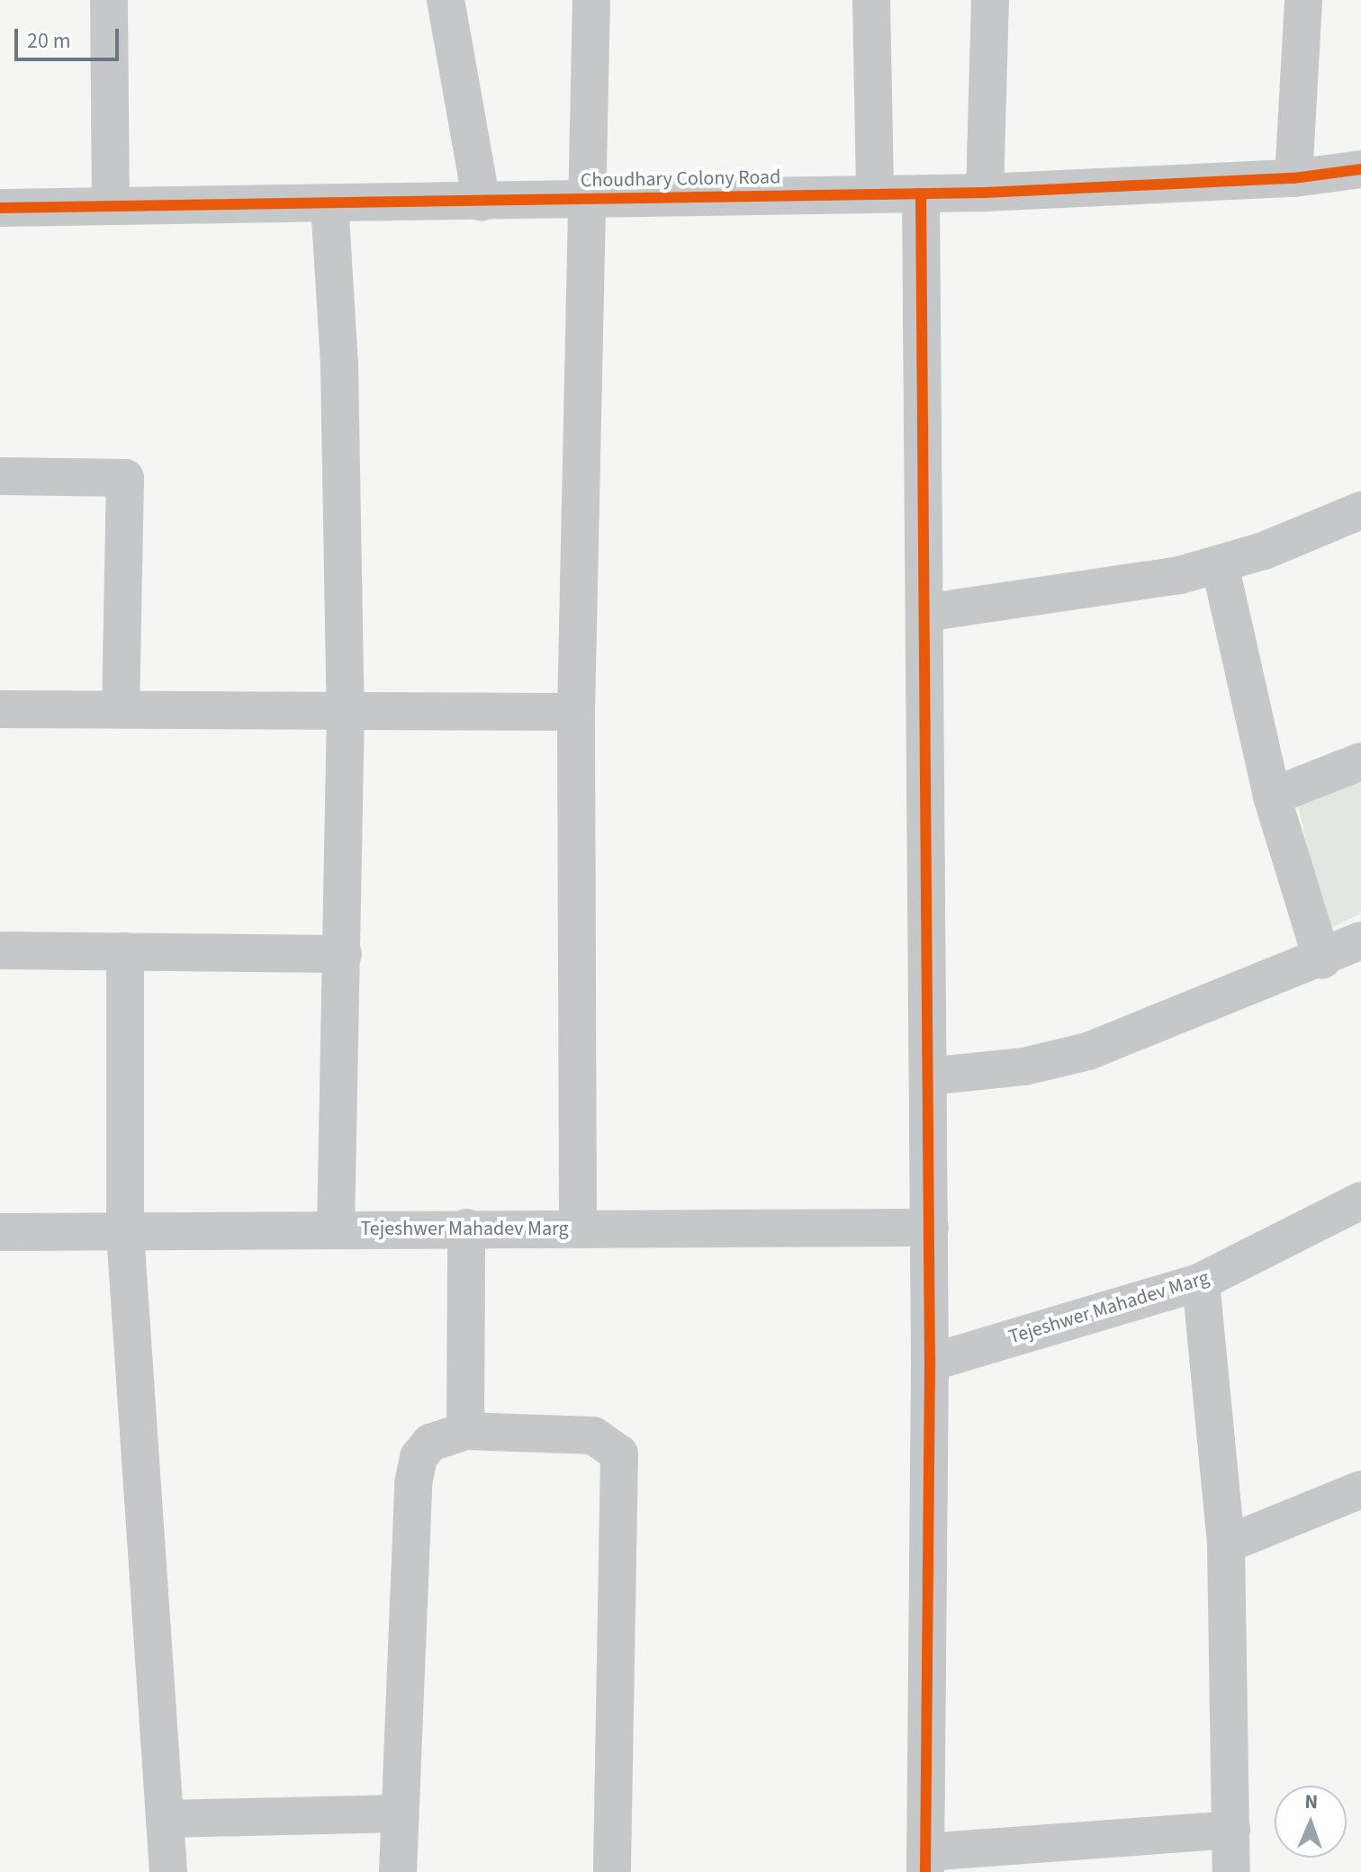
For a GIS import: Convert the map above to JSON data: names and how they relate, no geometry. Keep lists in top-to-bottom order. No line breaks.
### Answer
{"streets":{"street":["Choudhary Colony Road","Tejeshwer Mahadev Marg"]},"scale_bar":"20 m","north":"top"}
